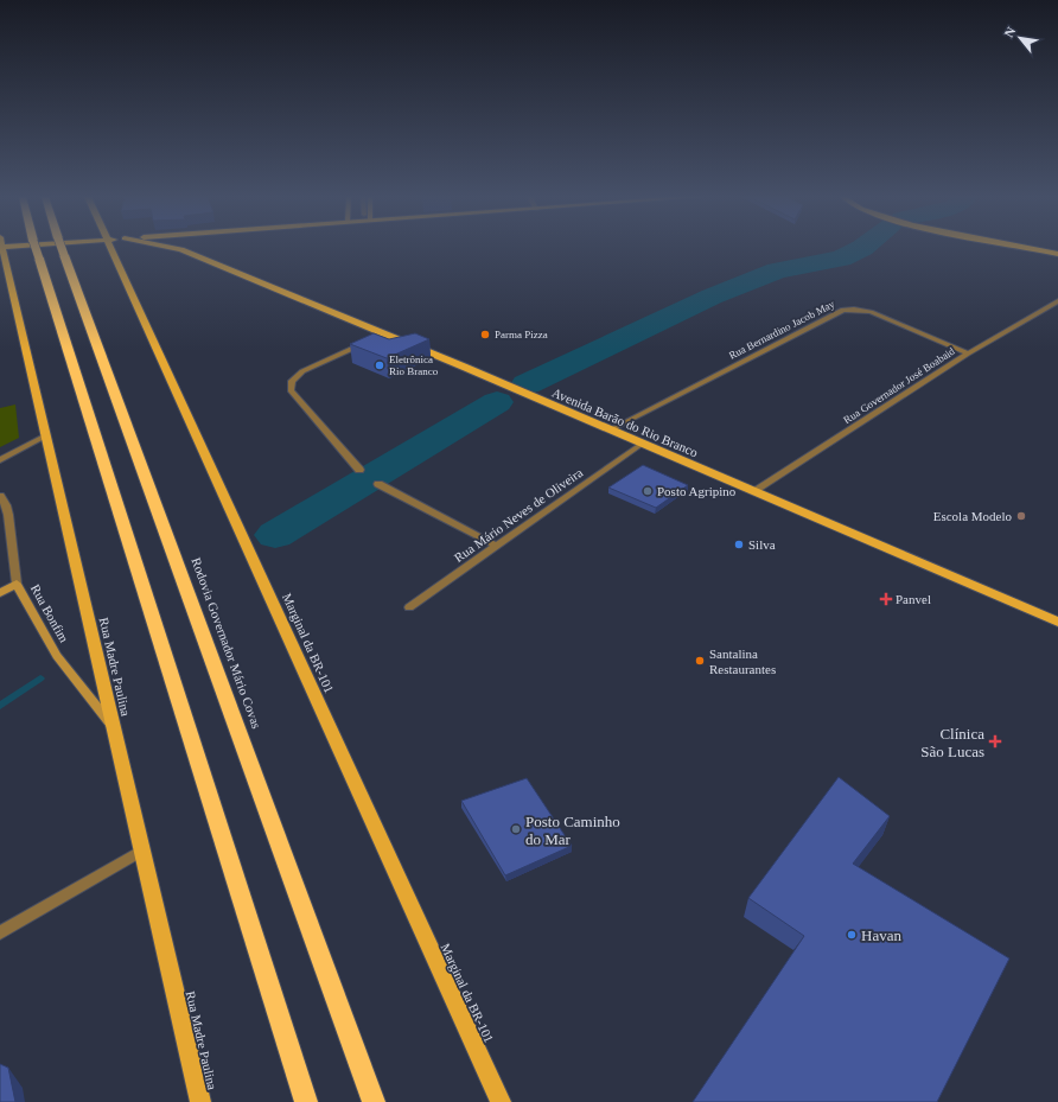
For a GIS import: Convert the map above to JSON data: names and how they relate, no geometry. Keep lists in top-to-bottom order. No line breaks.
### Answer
{"streets":{"highway":["Rodovia Governador Mário Covas"],"main road":["Avenida Barão do Rio Branco","Rua Bonfim","Marginal da BR-101","Rua Madre Paulina"],"street":["Rua Bernardino Jacob May","Rua Governador José Boabaid","Rua Mário Neves de Oliveira"]},"crossings":[["Rua Bernardino Jacob May","Rua Governador José Boabaid"],["Rua Bernardino Jacob May","Avenida Barão do Rio Branco"],["Rua Governador José Boabaid","Avenida Barão do Rio Branco"],["Avenida Barão do Rio Branco","Rua Mário Neves de Oliveira"],["Rua Bonfim","Rua Madre Paulina"]],"places":{"other":["Parma Pizza","Eletrônica Rio Branco","Posto Agripino","Escola Modelo","Silva","Santalina Restaurantes","Posto Caminho do Mar","Havan"],"health":["Panvel","Clínica São Lucas"]},"north":"top left"}
